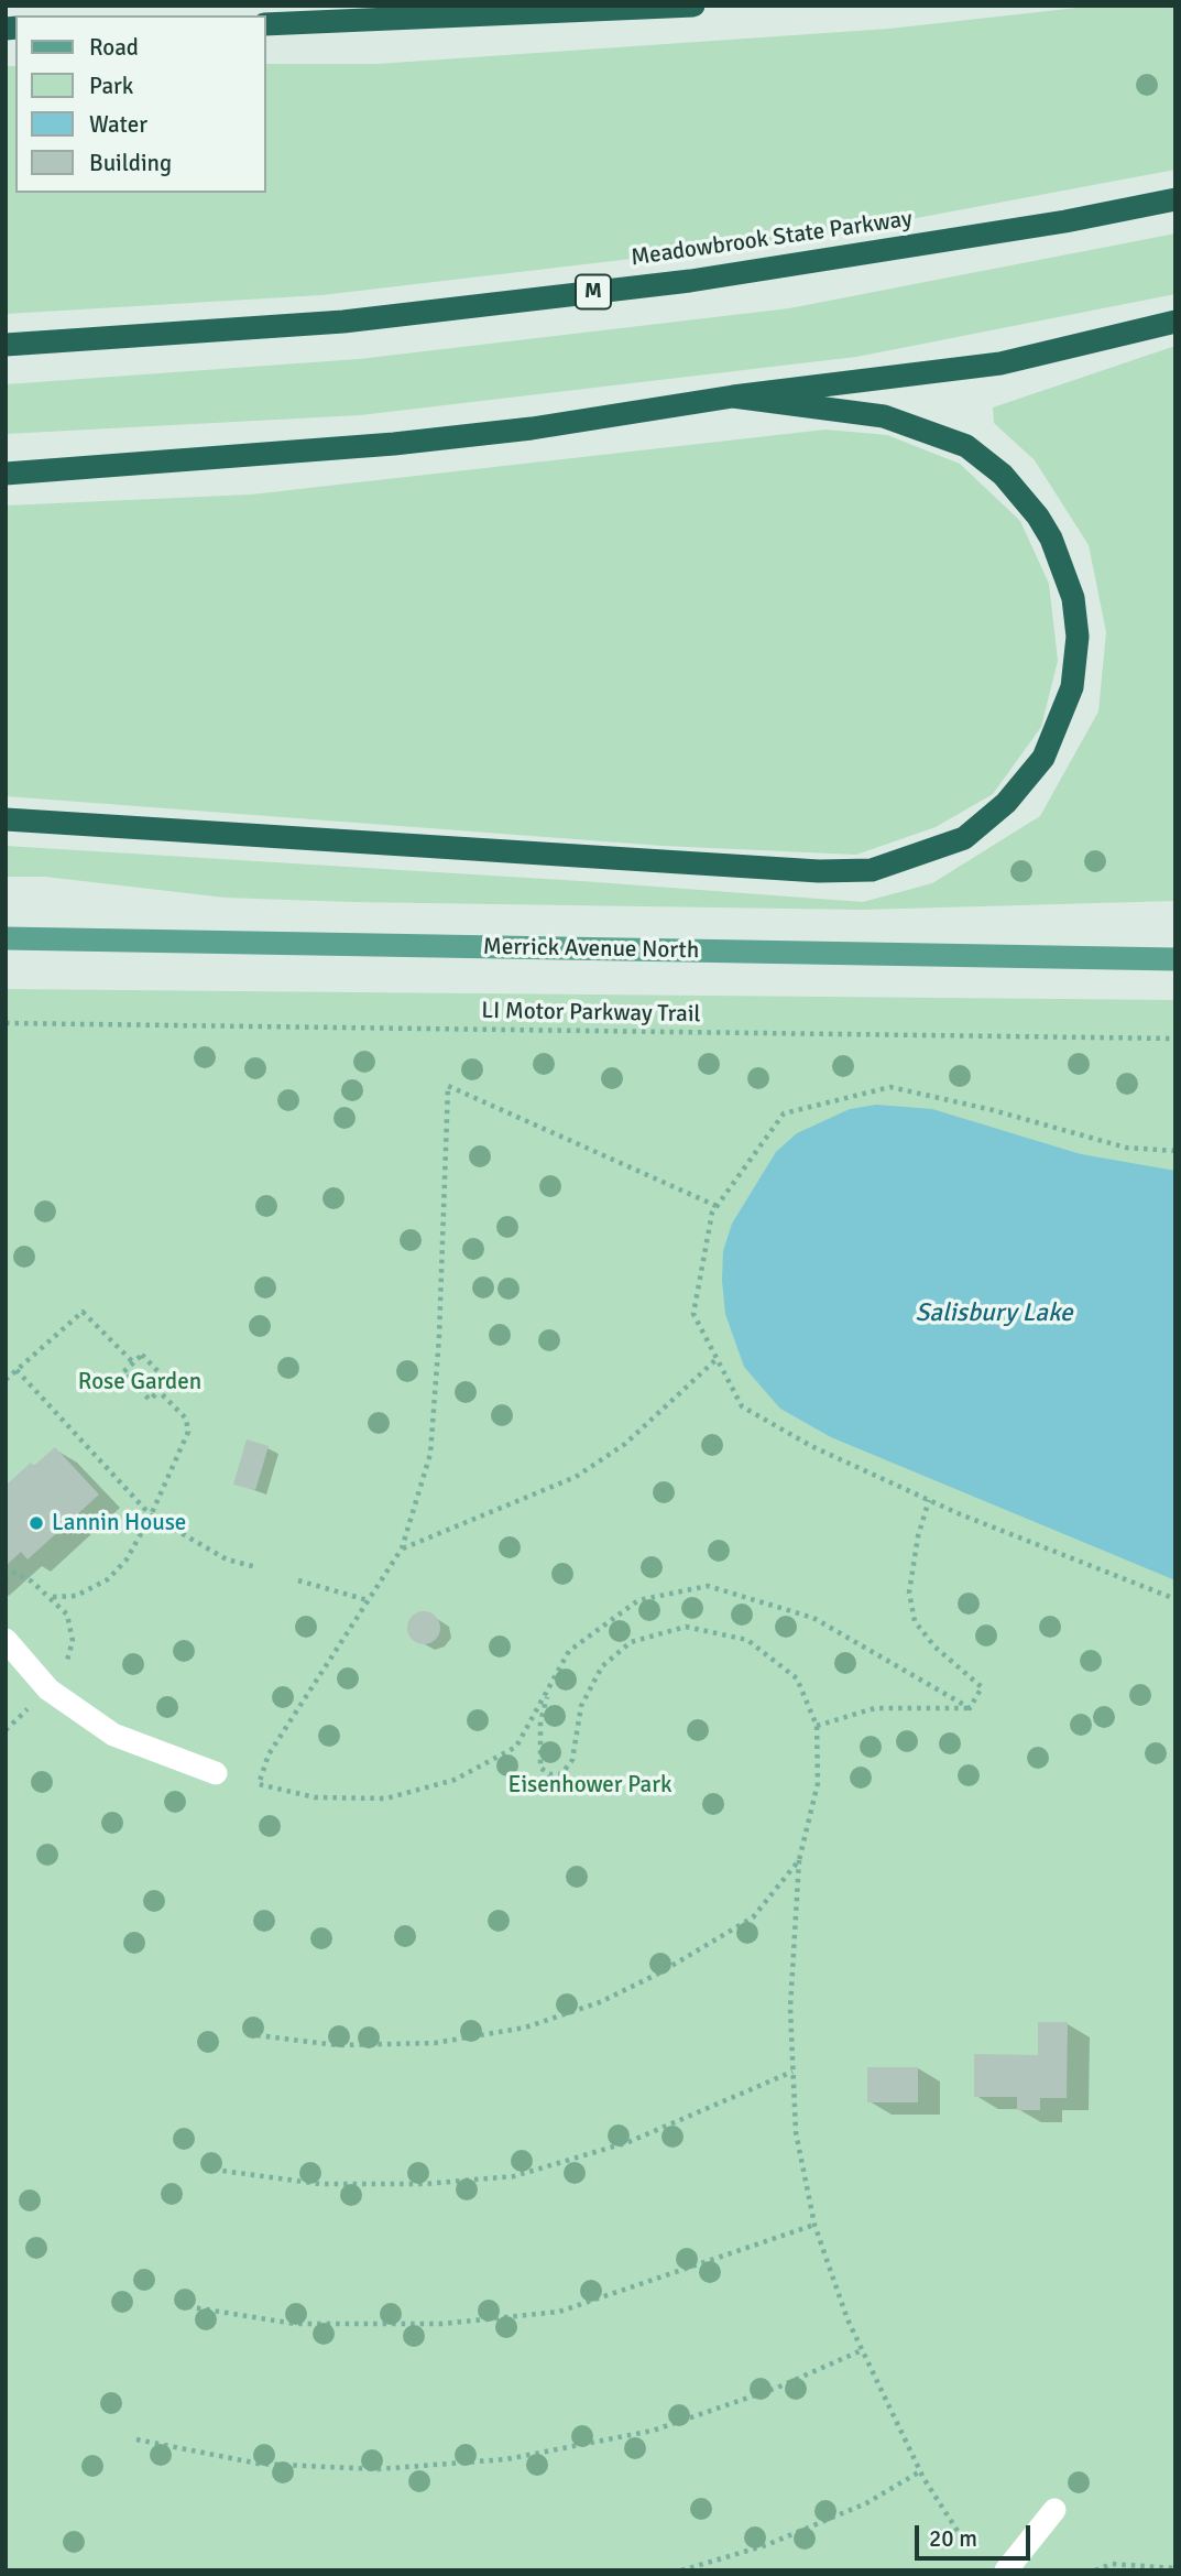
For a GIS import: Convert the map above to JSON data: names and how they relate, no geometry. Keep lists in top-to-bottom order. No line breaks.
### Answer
{"streets":{"highway":["Meadowbrook State Parkway","M"],"main road":["Merrick Avenue North"],"path":["LI Motor Parkway Trail"]},"water":["Salisbury Lake"],"parks":["Rose Garden","Eisenhower Park"],"places":["Lannin House"],"legend":["Road","Park","Water","Building"],"scale_bar":"20 m"}
